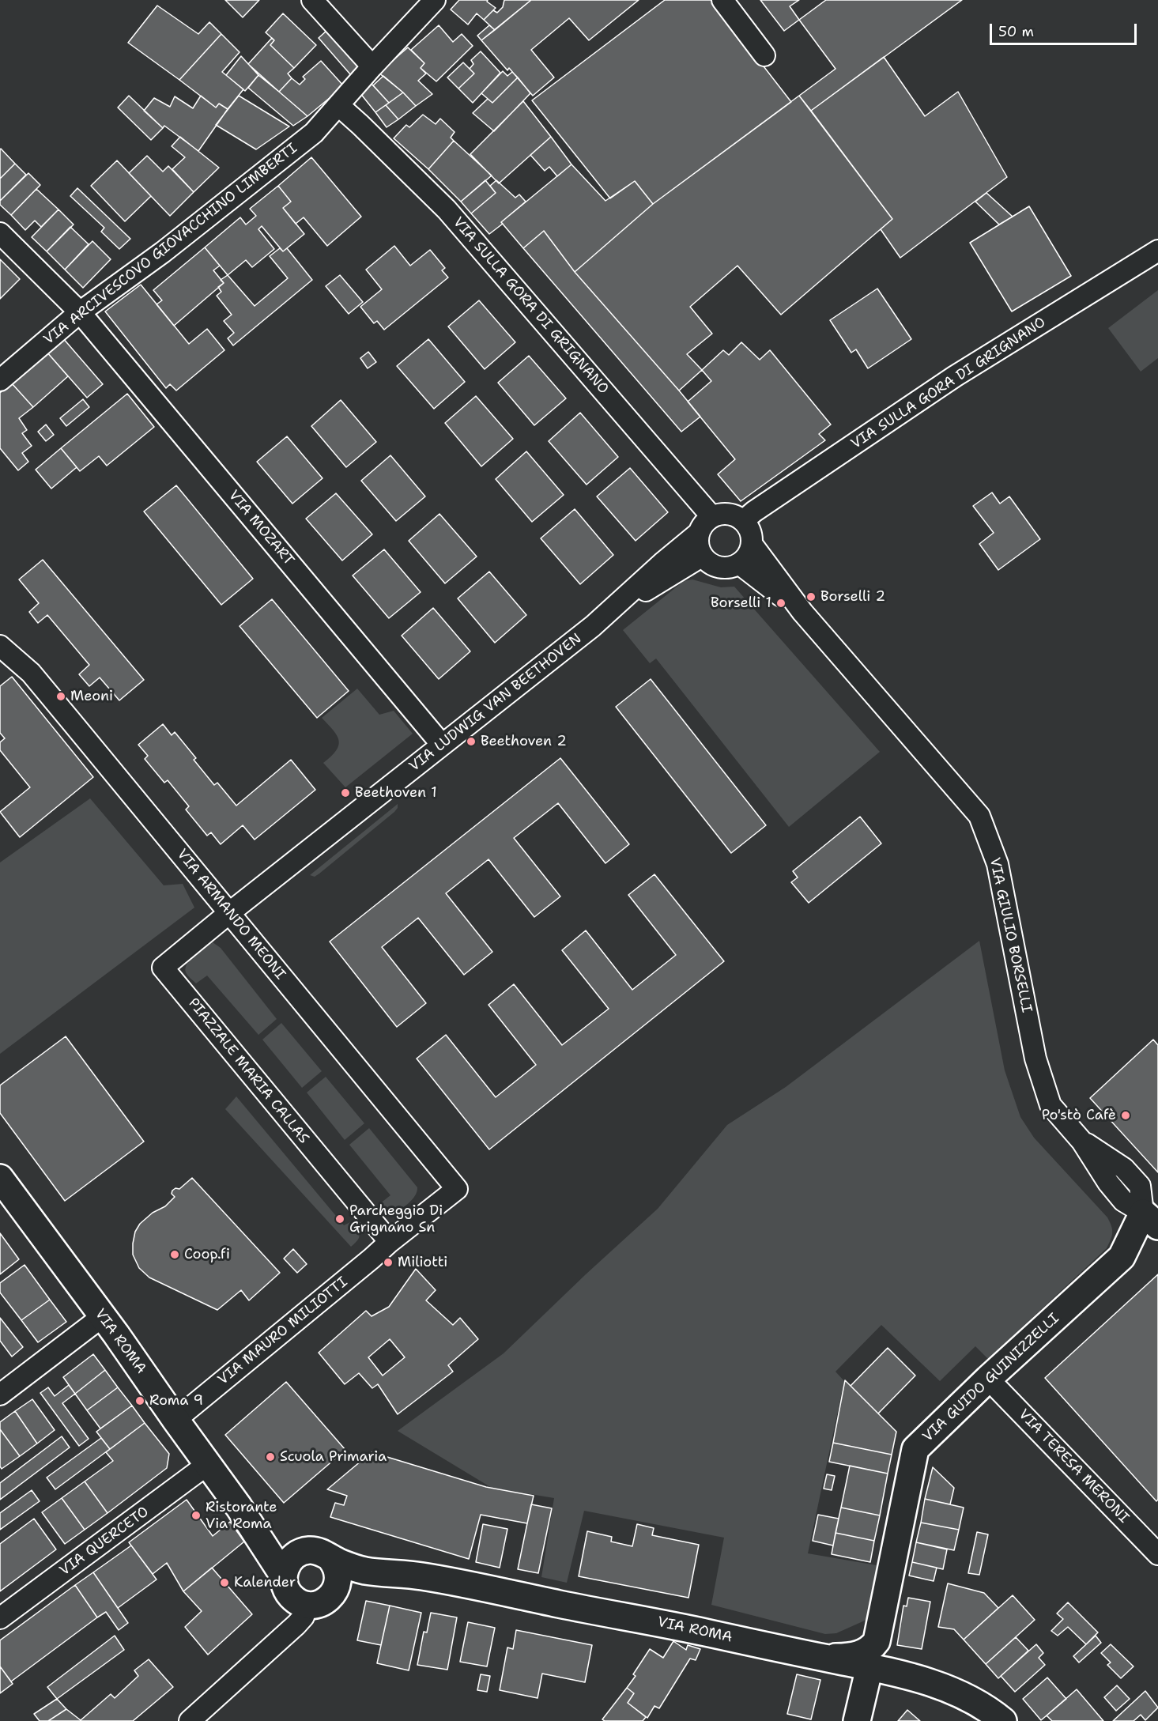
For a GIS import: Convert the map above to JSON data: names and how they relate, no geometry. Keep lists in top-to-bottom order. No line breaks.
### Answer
{"streets":{"street":["VIA ARCIVESCOVO GIOVACCHINO LIMBERTI","VIA SULLA GORA DI GRIGNANO","VIA MOZART","VIA LUDWIG VAN BEETHOVEN","VIA ARMANDO MEONI","VIA GIULIO BORSELLI","PIAZZALE MARIA CALLAS","VIA MAURO MILIOTTI","VIA ROMA","VIA GUIDO GUINIZZELLI","VIA TERESA MERONI","VIA QUERCETO"]},"crossings":[["VIA ARCIVESCOVO GIOVACCHINO LIMBERTI","VIA SULLA GORA DI GRIGNANO"],["VIA ARCIVESCOVO GIOVACCHINO LIMBERTI","VIA MOZART"],["VIA SULLA GORA DI GRIGNANO","VIA LUDWIG VAN BEETHOVEN"],["VIA SULLA GORA DI GRIGNANO","VIA GIULIO BORSELLI"],["VIA MOZART","VIA LUDWIG VAN BEETHOVEN"],["VIA LUDWIG VAN BEETHOVEN","VIA ARMANDO MEONI"],["VIA LUDWIG VAN BEETHOVEN","VIA GIULIO BORSELLI"],["VIA LUDWIG VAN BEETHOVEN","PIAZZALE MARIA CALLAS"],["VIA ARMANDO MEONI","PIAZZALE MARIA CALLAS"],["VIA ARMANDO MEONI","VIA MAURO MILIOTTI"],["VIA GIULIO BORSELLI","VIA GUIDO GUINIZZELLI"],["PIAZZALE MARIA CALLAS","VIA MAURO MILIOTTI"],["VIA MAURO MILIOTTI","VIA ROMA"],["VIA ROMA","VIA QUERCETO"],["VIA GUIDO GUINIZZELLI","VIA TERESA MERONI"]],"places":["Borselli 2","Borselli 1","Meoni","Beethoven 2","Beethoven 1","Po'stò Cafè","Parcheggio Di Grignano Sn","Coop.fi","Miliotti","Roma 9","Scuola Primaria","Ristorante Via Roma","Kalender"],"scale_bar":"50 m"}
